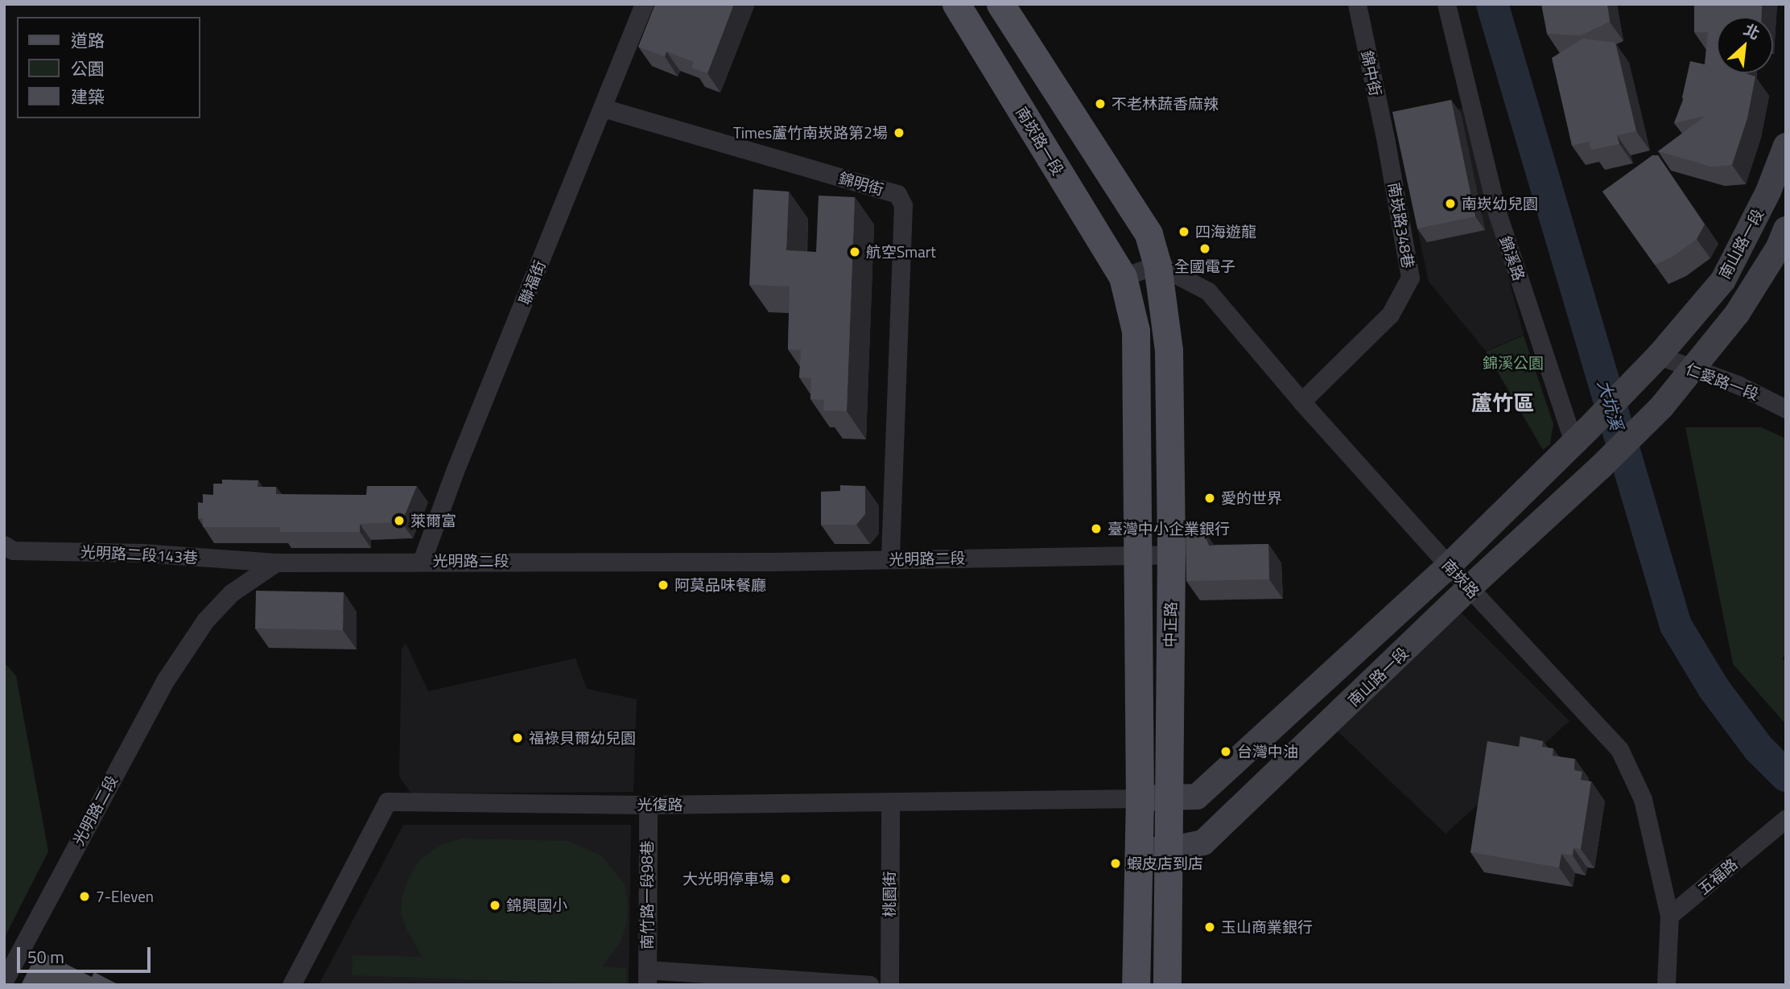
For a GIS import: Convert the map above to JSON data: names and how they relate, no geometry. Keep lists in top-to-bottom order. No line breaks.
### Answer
{"streets":{"main road":["南崁路一段","中正路"],"street":["錦中街","錦明街","南崁路348巷","南山路一段","錦溪路","聯福街","仁愛路一段","光明路二段143巷","光明路二段","南崁路","光復路","五福路","桃園街","南竹路一段98巷"]},"crossings":[["錦中街","南崁路348巷"],["南崁路一段","中正路"],["錦明街","聯福街"],["錦明街","光明路二段"],["南崁路348巷","南崁路"],["南山路一段","錦溪路"],["南山路一段","仁愛路一段"],["南山路一段","南崁路"],["南山路一段","中正路"],["聯福街","光明路二段"],["光明路二段143巷","光明路二段"],["光明路二段","中正路"],["南崁路","中正路"],["南崁路","五福路"],["中正路","光復路"],["光復路","桃園街"],["光復路","南竹路一段98巷"]],"districts":["蘆竹區"],"water":["大坑溪"],"parks":["錦溪公園"],"places":["不老林蔬香麻辣","Times蘆竹南崁路第2場","南崁幼兒園","四海遊龍","全國電子","航空Smart","愛的世界","萊爾富","臺灣中小企業銀行","阿莫品味餐廳","福祿貝爾幼兒園","台灣中油","蝦皮店到店","大光明停車場","7-Eleven","錦興國小","玉山商業銀行"],"legend":["道路","公園","建築"],"scale_bar":"50 m","north":"top right"}
